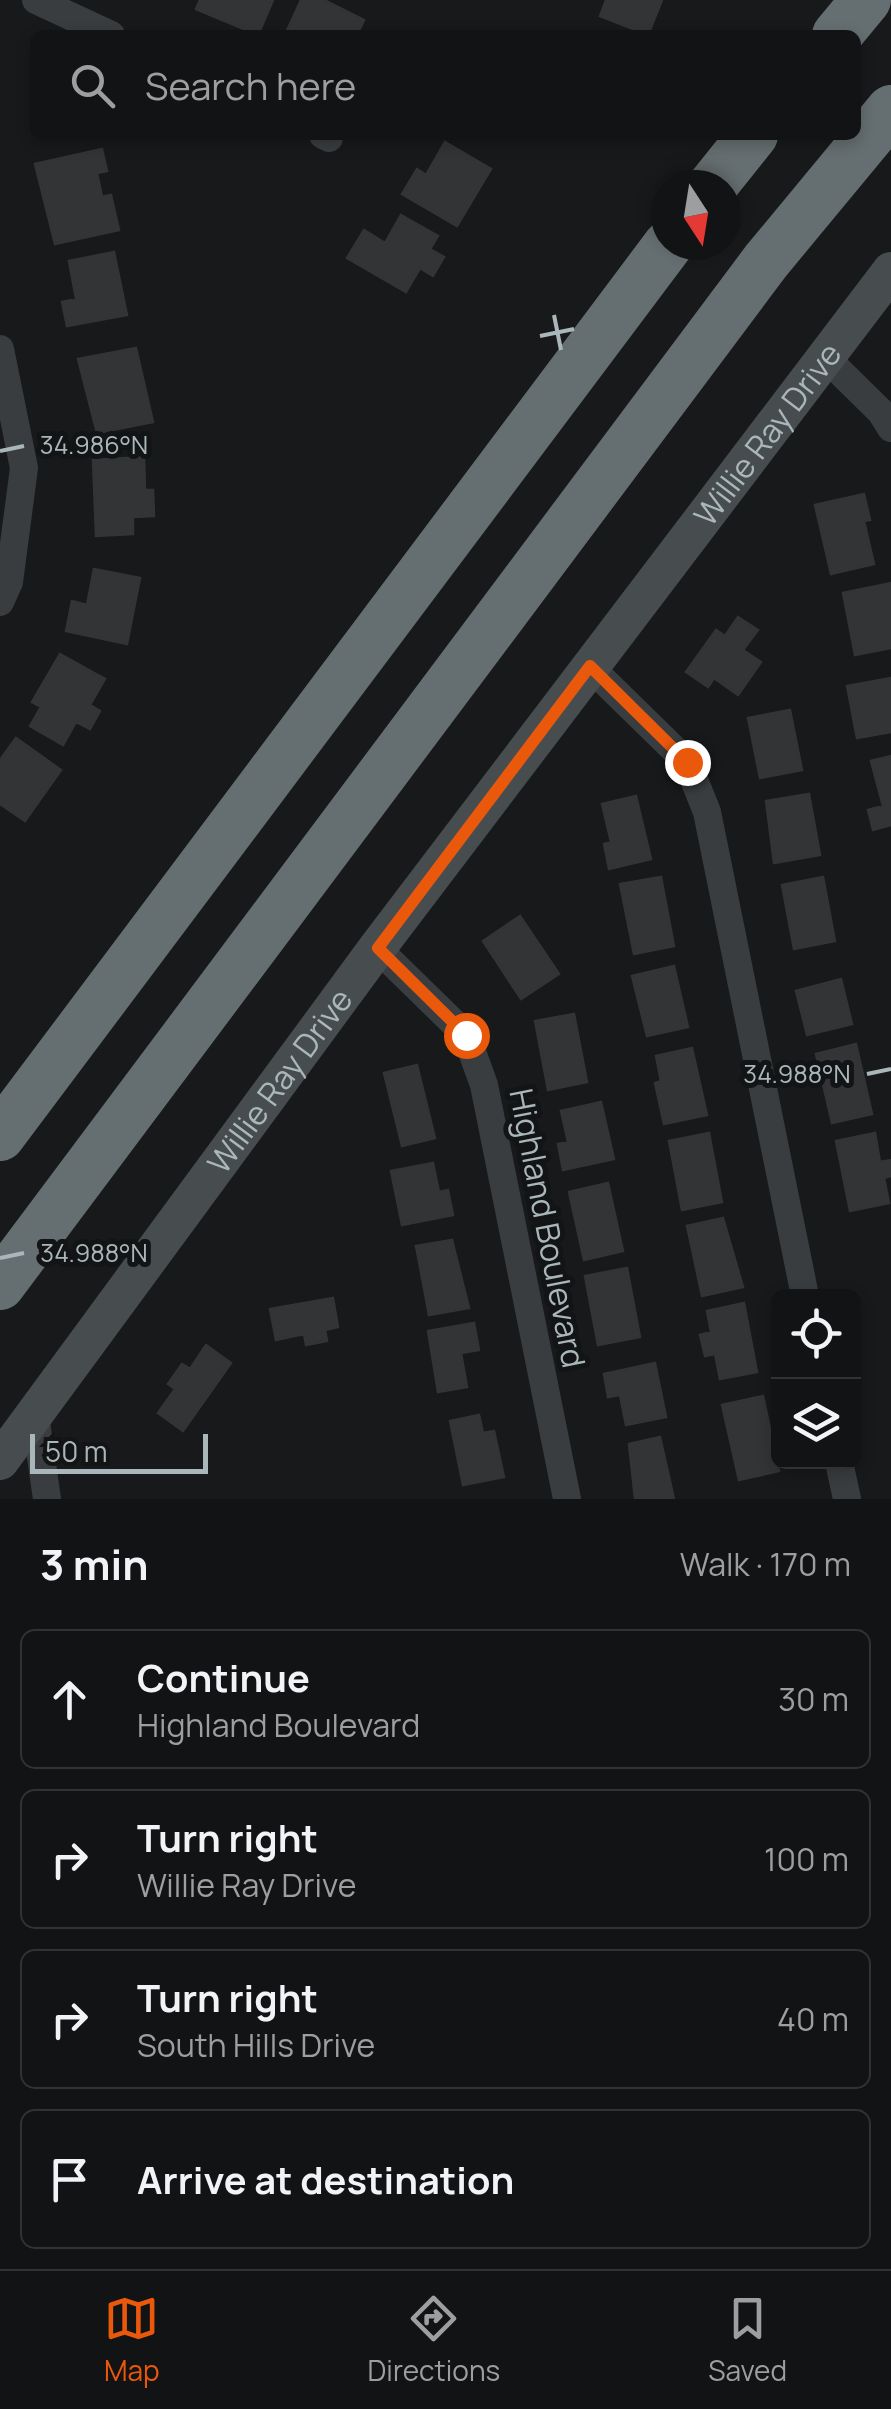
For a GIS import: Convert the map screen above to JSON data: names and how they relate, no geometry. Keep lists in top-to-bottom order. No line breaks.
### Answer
{"streets":{"street":["Willie Ray Drive","Highland Boulevard"]},"crossings":[["Willie Ray Drive","Highland Boulevard"]],"scale_bar":"50 m","north":"bottom","page":{"search":"Search here","scale":"50 m","heading":["3 min","Walk · 170 m"],"list":[["Continue","Highland Boulevard","30 m"],["Turn right","Willie Ray Drive","100 m"],["Turn right","South Hills Drive","40 m"],"Arrive at destination"],"nav":["Map","Directions","Saved"]},"coordinates":["34.986°N","34.988°N"]}
